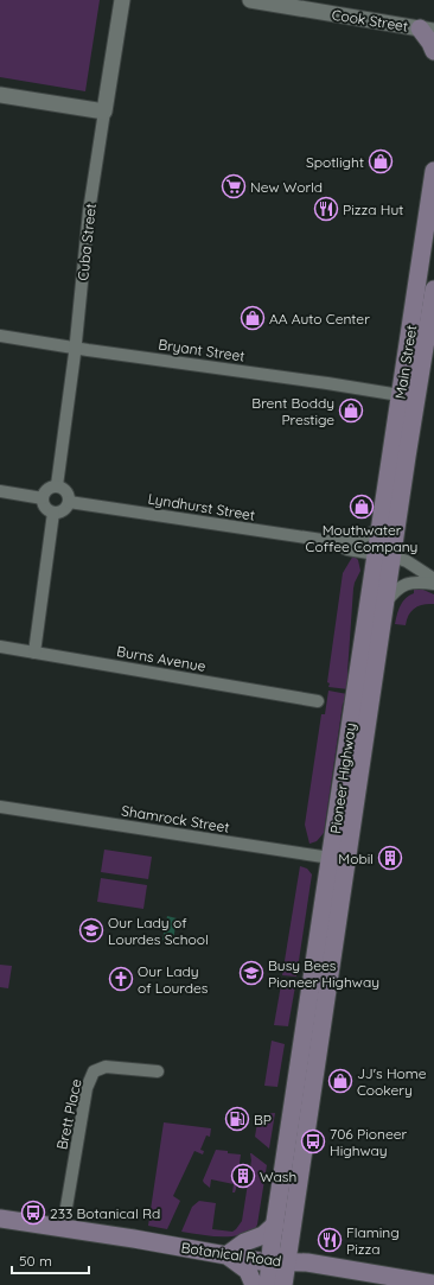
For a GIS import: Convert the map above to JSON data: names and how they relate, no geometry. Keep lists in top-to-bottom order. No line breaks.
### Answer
{"streets":{"main road":["Main Street","Pioneer Highway","Botanical Road"],"street":["Cook Street","Cuba Street","Bryant Street","Lyndhurst Street","Burns Avenue","Shamrock Street","Brett Place"]},"crossings":[["Cuba Street","Bryant Street"],["Cuba Street","Lyndhurst Street"],["Bryant Street","Main Street"],["Main Street","Lyndhurst Street"],["Main Street","Pioneer Highway"],["Lyndhurst Street","Pioneer Highway"],["Pioneer Highway","Shamrock Street"],["Pioneer Highway","Botanical Road"],["Brett Place","Botanical Road"]],"places":{"shop":["Spotlight","AA Auto Center","Brent Boddy Prestige","Mouthwater Coffee Company","JJ's Home Cookery"],"supermarket":["New World"],"restaurant":["Pizza Hut","Flaming Pizza"],"building":["Mobil","Wash"],"school or university":["Our Lady of Lourdes School","Busy Bees Pioneer Highway"],"church":["Our Lady of Lourdes"],"fuel station":["BP"],"bus stop":["706 Pioneer Highway","233 Botanical Rd"]},"scale_bar":"50 m"}
